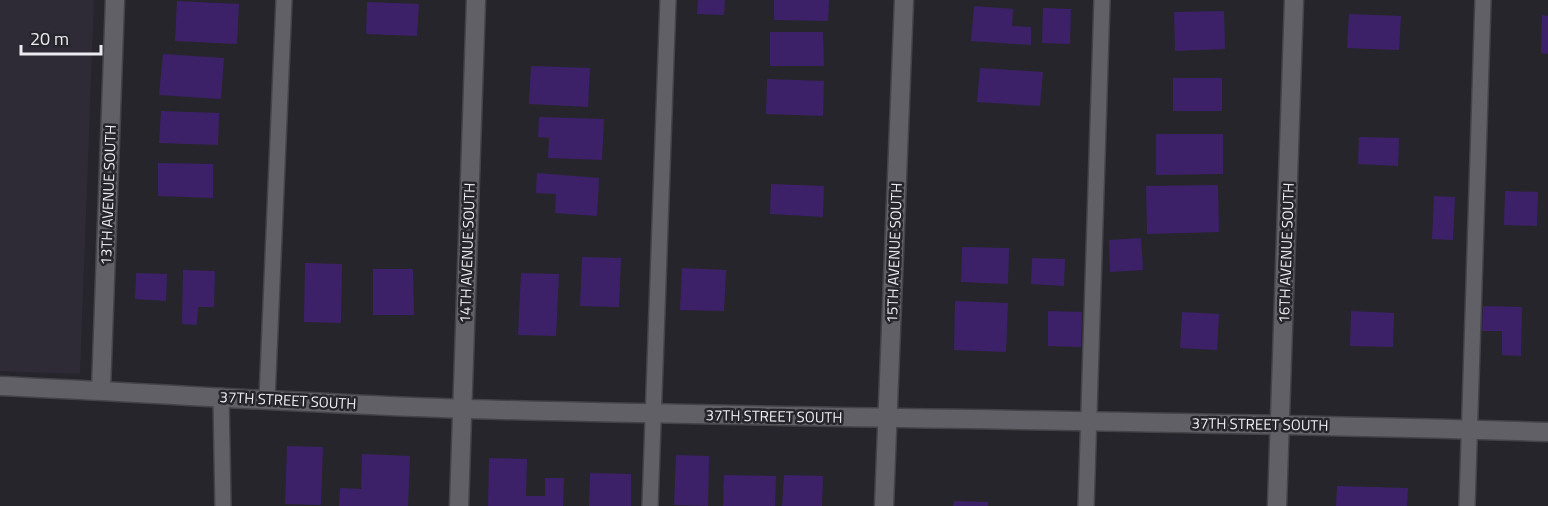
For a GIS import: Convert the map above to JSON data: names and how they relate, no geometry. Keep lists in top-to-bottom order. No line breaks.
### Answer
{"streets":{"street":["13TH AVENUE SOUTH","14TH AVENUE SOUTH","15TH AVENUE SOUTH","16TH AVENUE SOUTH","37TH STREET SOUTH"]},"crossings":[["13TH AVENUE SOUTH","37TH STREET SOUTH"],["14TH AVENUE SOUTH","37TH STREET SOUTH"],["15TH AVENUE SOUTH","37TH STREET SOUTH"],["16TH AVENUE SOUTH","37TH STREET SOUTH"]],"scale_bar":"20 m"}
